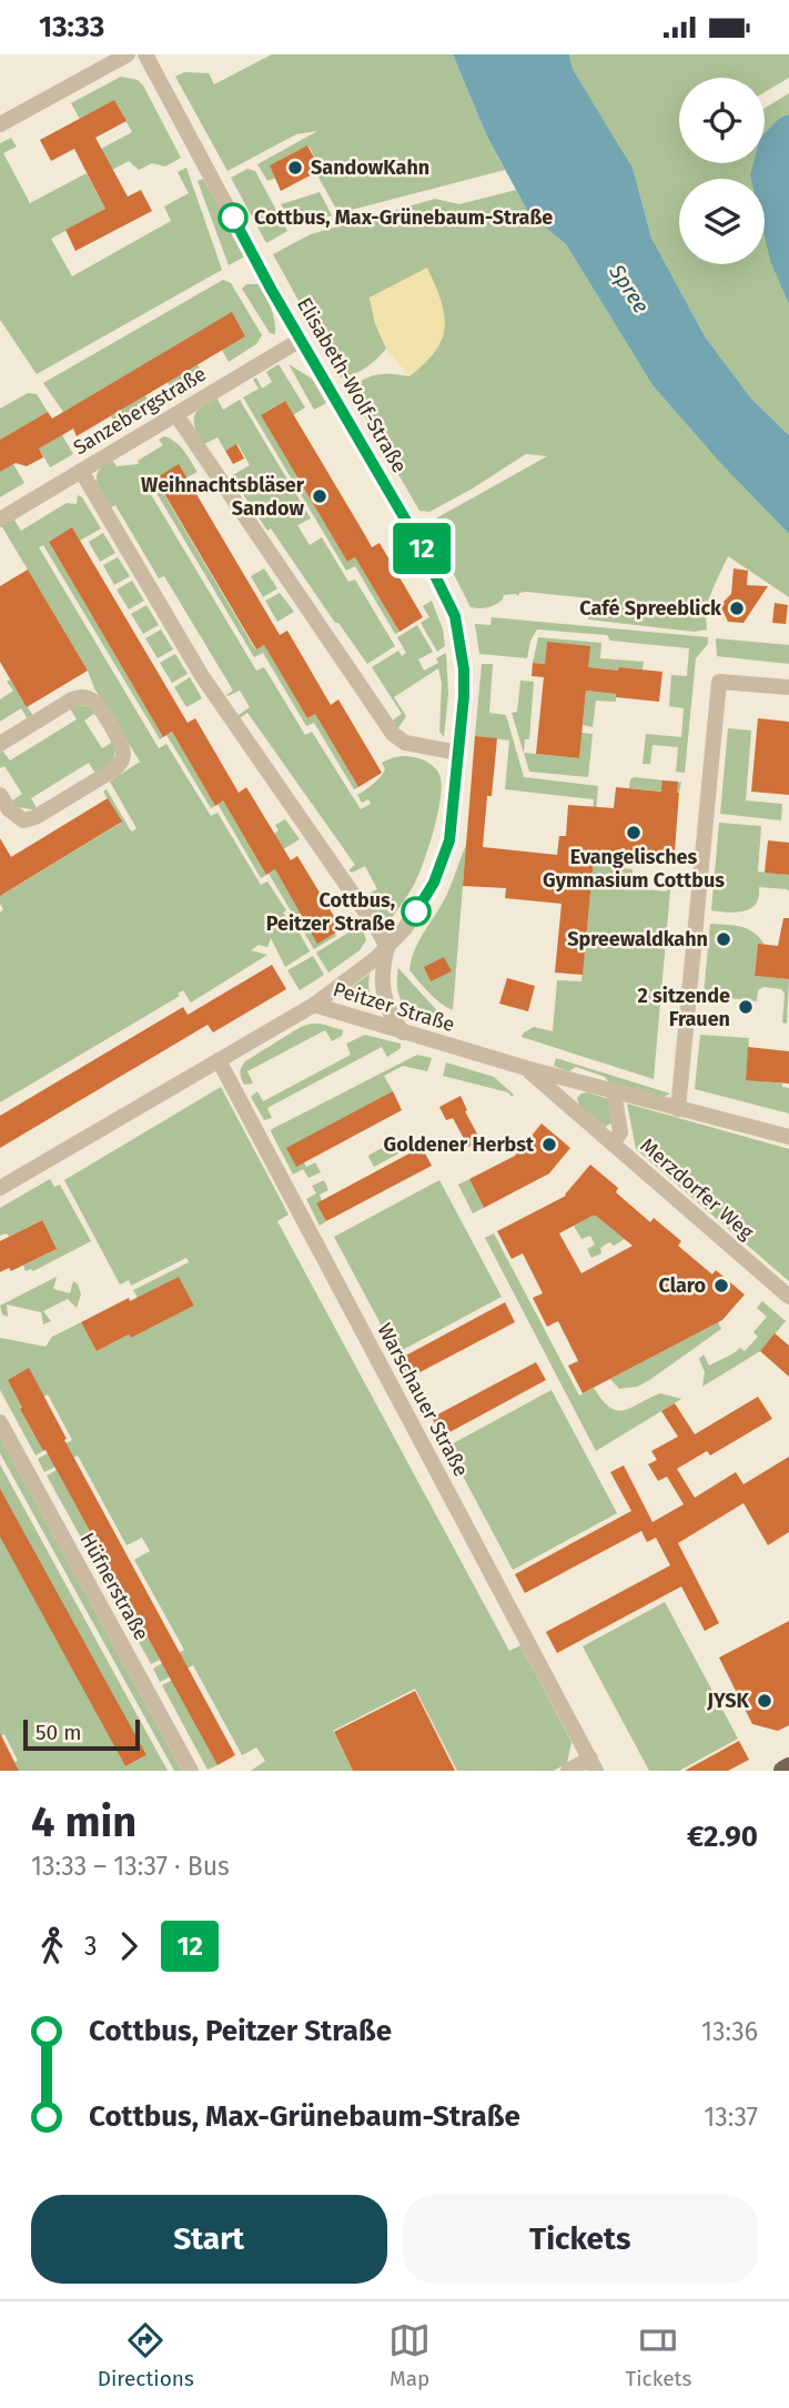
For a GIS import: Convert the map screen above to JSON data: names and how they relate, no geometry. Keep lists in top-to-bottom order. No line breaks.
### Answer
{"streets":{"street":["Elisabeth-Wolf-Straße","Sanzebergstraße","Peitzer Straße","Merzdorfer Weg","Warschauer Straße","Hüfnerstraße"]},"crossings":[["Elisabeth-Wolf-Straße","Sanzebergstraße"],["Elisabeth-Wolf-Straße","Peitzer Straße"],["Peitzer Straße","Merzdorfer Weg"],["Peitzer Straße","Warschauer Straße"]],"water":["Spree"],"places":["SandowKahn","Cottbus, Max-Grünebaum-Straße","Weihnachtsbläser Sandow","Café Spreeblick","Evangelisches Gymnasium Cottbus","Cottbus, Peitzer Straße","Spreewaldkahn","2 sitzende Frauen","Goldener Herbst","Claro","JYSK"],"lines":["bus line 12"],"scale_bar":"50 m","page":{"status":"13:33","on_map":"12","scale":"50 m","heading":["4 min","13:33 – 13:37 · Bus","€2.90"],"legs":["3","12"],"list":[{"name":"Cottbus, Peitzer Straße","value":"13:36"},{"name":"Cottbus, Max-Grünebaum-Straße","value":"13:37"}],"buttons":["Start","Tickets"],"tabs":["Directions","Map","Tickets"]}}
